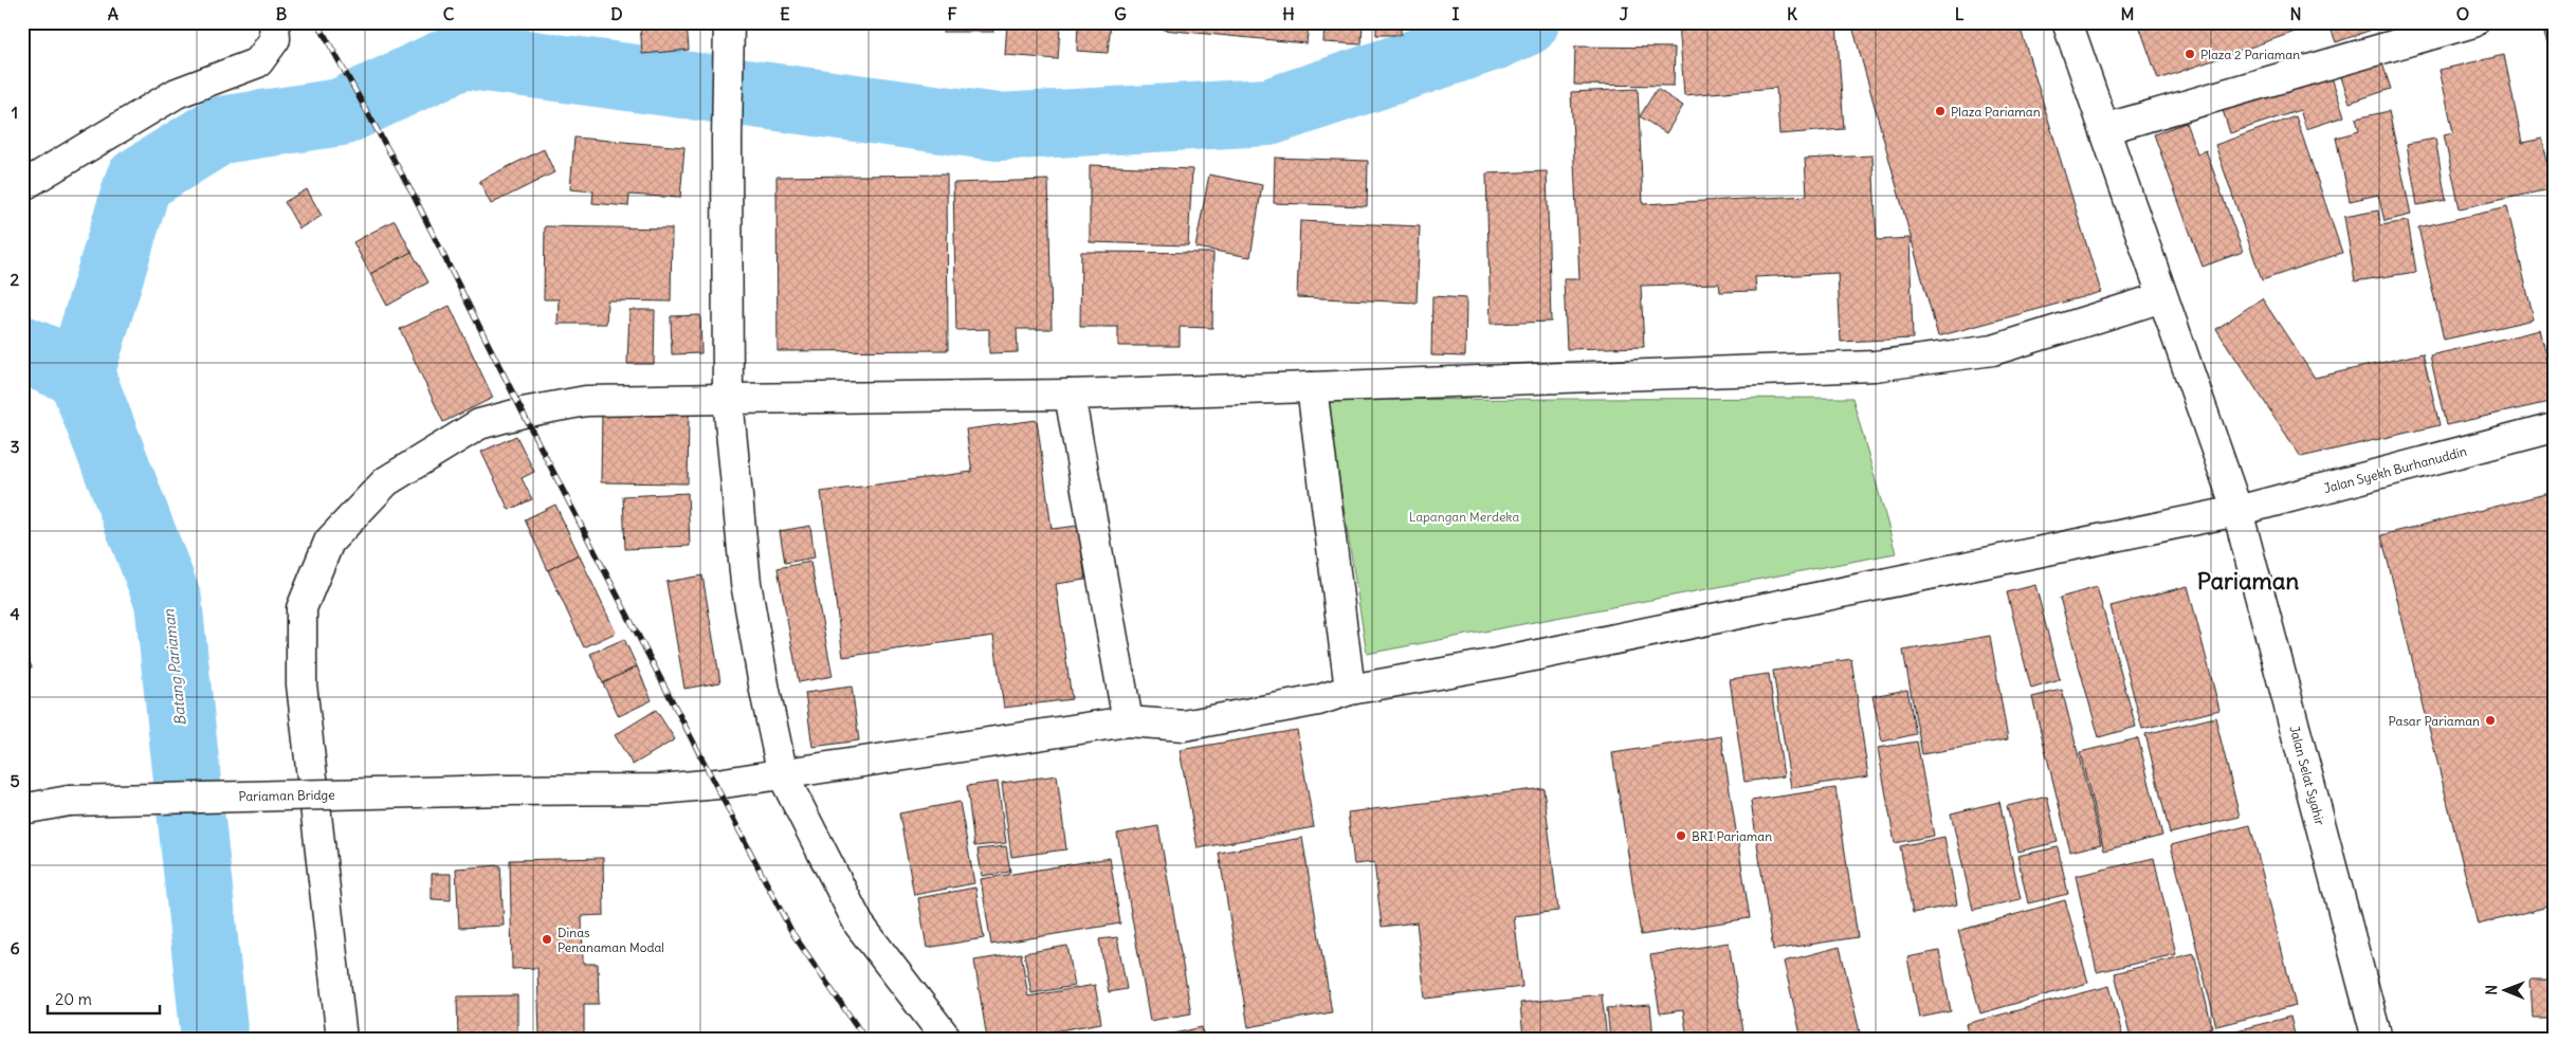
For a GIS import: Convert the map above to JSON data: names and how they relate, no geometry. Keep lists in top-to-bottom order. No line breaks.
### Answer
{"streets":{"street":["Jalan Syekh Burhanuddin","Jalan Selat Syahir","Pariaman Bridge"]},"crossings":[["Jalan Syekh Burhanuddin","Jalan Selat Syahir"],["Jalan Syekh Burhanuddin","Pariaman Bridge"]],"districts":["Pariaman"],"water":["Batang Pariaman"],"parks":["Lapangan Merdeka"],"places":["Plaza 2 Pariaman","Plaza Pariaman","Pasar Pariaman","BRI Pariaman","Dinas Penanaman Modal"],"scale_bar":"20 m","north":"left","grid":{"columns":["A","B","C","D","E","F","G","H","I","J","K","L","M","N","O"],"rows":["1","2","3","4","5","6"]}}
